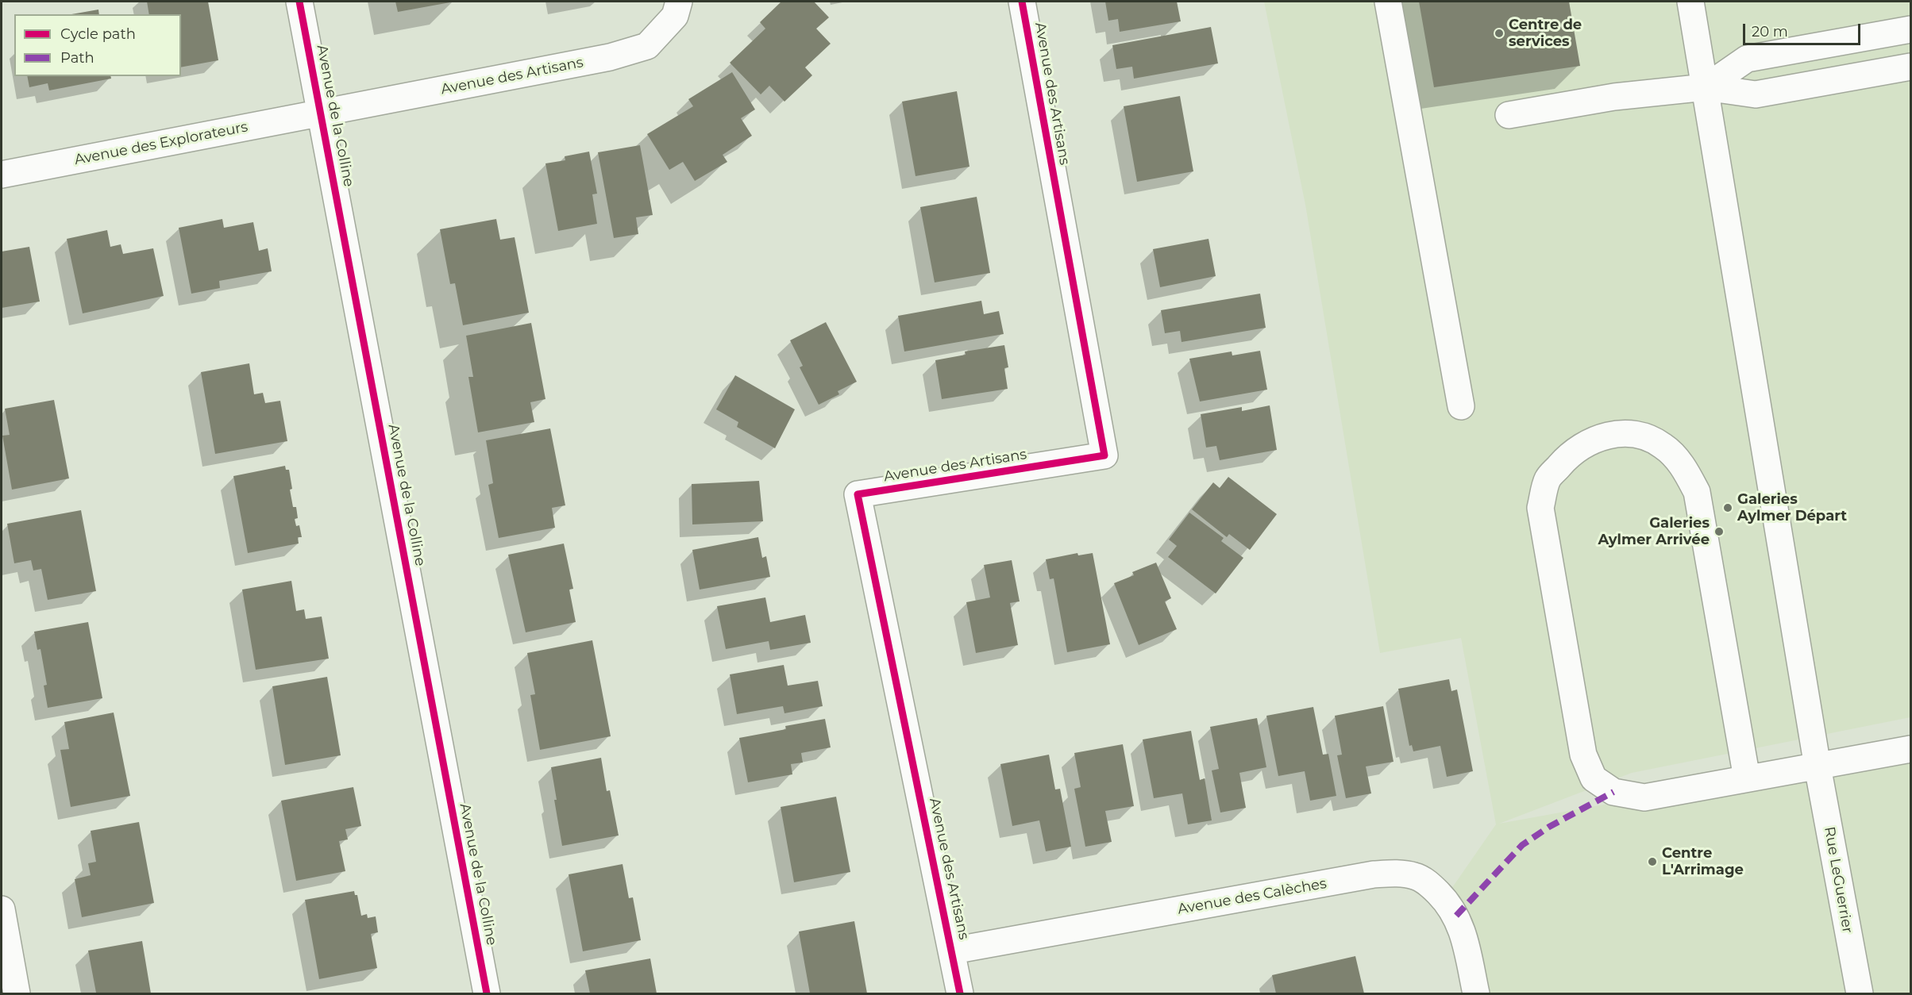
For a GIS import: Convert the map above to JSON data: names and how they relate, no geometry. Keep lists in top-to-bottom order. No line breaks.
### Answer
{"streets":{"street":["Avenue des Artisans","Avenue de la Colline","Avenue des Explorateurs","Rue LeGuerrier","Avenue des Calèches"]},"crossings":[["Avenue des Artisans","Avenue de la Colline"],["Avenue des Artisans","Avenue des Explorateurs"],["Avenue des Artisans","Avenue des Calèches"],["Avenue de la Colline","Avenue des Explorateurs"]],"places":["Centre de services","Galeries Aylmer Départ","Galeries Aylmer Arrivée","Centre L'Arrimage"],"legend":["Cycle path","Path"],"scale_bar":"20 m"}
